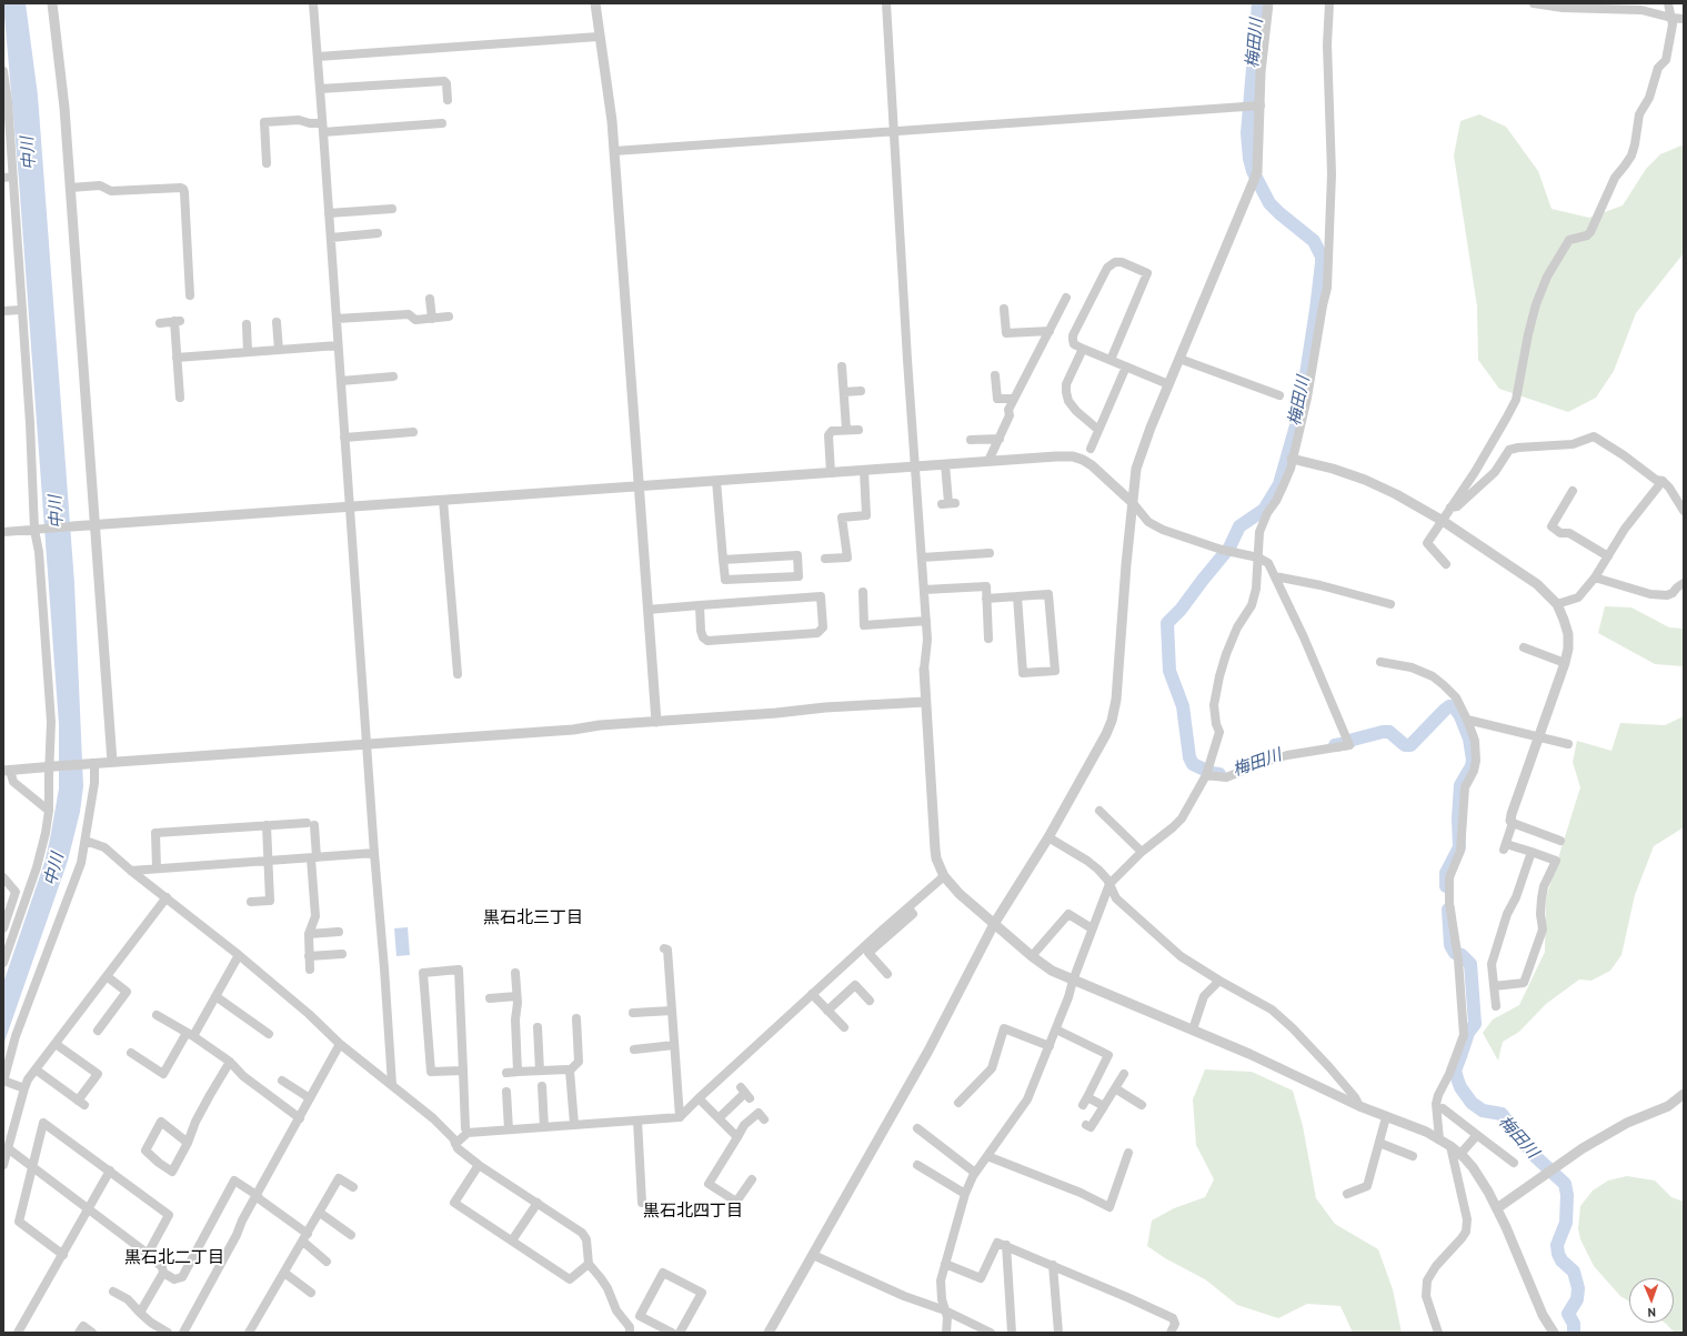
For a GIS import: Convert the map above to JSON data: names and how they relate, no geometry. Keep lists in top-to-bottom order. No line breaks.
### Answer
{"districts":["黒石北三丁目","黒石北四丁目","黒石北二丁目"],"water":["梅田川","中川"],"north":"bottom"}
